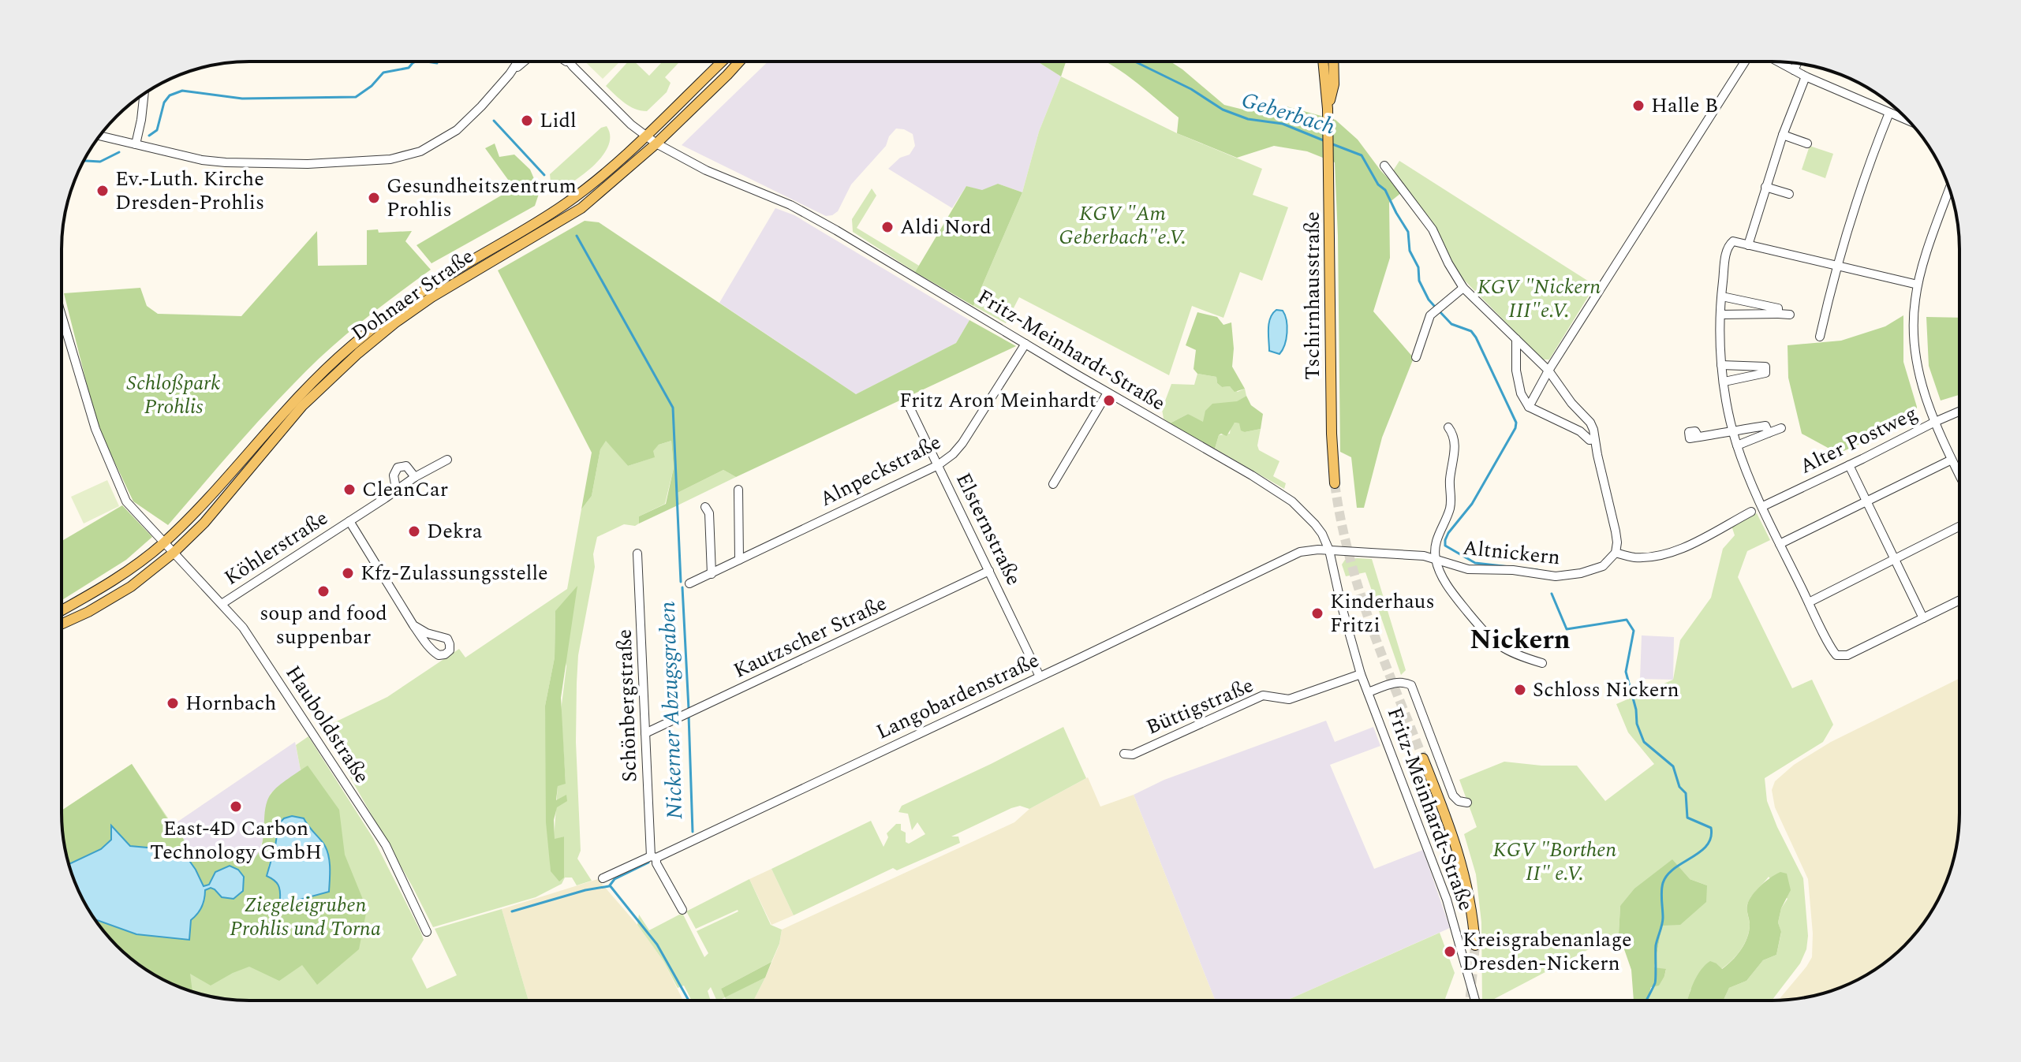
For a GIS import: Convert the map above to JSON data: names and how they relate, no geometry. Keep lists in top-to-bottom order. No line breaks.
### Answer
{"streets":{"main road":["Dohnaer Straße","Tschirnhausstraße"],"street":["Fritz-Meinhardt-Straße","Alter Postweg","Alnpeckstraße","Elsternstraße","Köhlerstraße","Altnickern","Kautzscher Straße","Langobardenstraße","Schönbergstraße","Büttigstraße","Hauboldstraße"]},"crossings":[["Dohnaer Straße","Fritz-Meinhardt-Straße"],["Dohnaer Straße","Hauboldstraße"],["Fritz-Meinhardt-Straße","Alnpeckstraße"],["Fritz-Meinhardt-Straße","Altnickern"],["Fritz-Meinhardt-Straße","Langobardenstraße"],["Fritz-Meinhardt-Straße","Büttigstraße"],["Alnpeckstraße","Elsternstraße"],["Elsternstraße","Kautzscher Straße"],["Elsternstraße","Langobardenstraße"],["Köhlerstraße","Hauboldstraße"],["Altnickern","Langobardenstraße"],["Kautzscher Straße","Schönbergstraße"],["Langobardenstraße","Schönbergstraße"]],"districts":["Nickern"],"water":["Geberbach","Nickerner Abzugsgraben"],"parks":["KGV \"Am Geberbach\"e.V.","KGV \"Nickern III\"e.V.","Schloßpark Prohlis","KGV \"Borthen II\" e.V.","Ziegeleigruben Prohlis und Torna"],"places":["Halle B","Lidl","Ev.-Luth. Kirche Dresden-Prohlis","Gesundheitszentrum Prohlis","Aldi Nord","Fritz Aron Meinhardt","CleanCar","Dekra","Kfz-Zulassungsstelle","soup and food suppenbar","Kinderhaus Fritzi","Schloss Nickern","Hornbach","East-4D Carbon Technology GmbH","Kreisgrabenanlage Dresden-Nickern"]}
